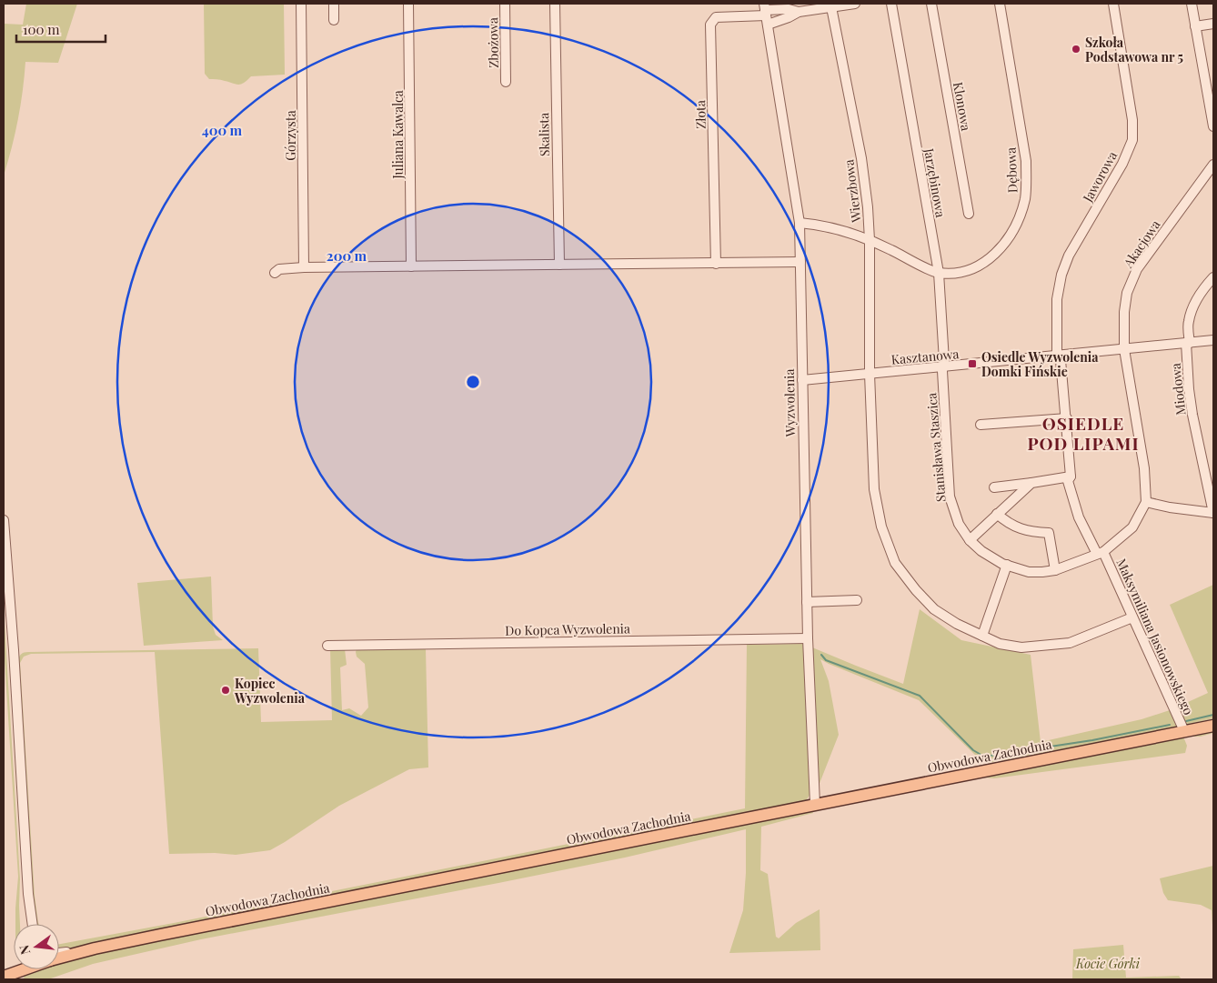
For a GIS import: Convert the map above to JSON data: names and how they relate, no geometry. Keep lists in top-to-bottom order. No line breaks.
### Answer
{"streets":{"main road":["Obwodowa Zachodnia"],"street":["Zbożowa","Klonowa","Złota","Juliana Kawalca","Skalista","Górzysta","Dębowa","Jaworowa","Jarzębinowa","Wierzbowa","Akacjowa","Kasztanowa","Miodowa","Wyzwolenia","Stanisława Staszica","Do Kopca Wyzwolenia","Maksymiliana Jasionowskiego"]},"crossings":[["Złota","Wyzwolenia"],["Dębowa","Jarzębinowa"],["Dębowa","Wierzbowa"],["Dębowa","Wyzwolenia"],["Jaworowa","Kasztanowa"],["Jaworowa","Maksymiliana Jasionowskiego"],["Jarzębinowa","Kasztanowa"],["Jarzębinowa","Stanisława Staszica"],["Wierzbowa","Kasztanowa"],["Wierzbowa","Maksymiliana Jasionowskiego"],["Akacjowa","Kasztanowa"],["Akacjowa","Stanisława Staszica"],["Kasztanowa","Miodowa"],["Kasztanowa","Wyzwolenia"],["Kasztanowa","Stanisława Staszica"],["Wyzwolenia","Do Kopca Wyzwolenia"],["Wyzwolenia","Obwodowa Zachodnia"],["Stanisława Staszica","Maksymiliana Jasionowskiego"],["Maksymiliana Jasionowskiego","Obwodowa Zachodnia"]],"districts":["OSIEDLE POD LIPAMI"],"parks":["Kocie Górki"],"places":{"other":["Szkoła Podstawowa nr 5","Kopiec Wyzwolenia"],"transit":["Osiedle Wyzwolenia Domki Fińskie"]},"scale_bar":"100 m","north":"left","rings":["400 m","200 m"]}
